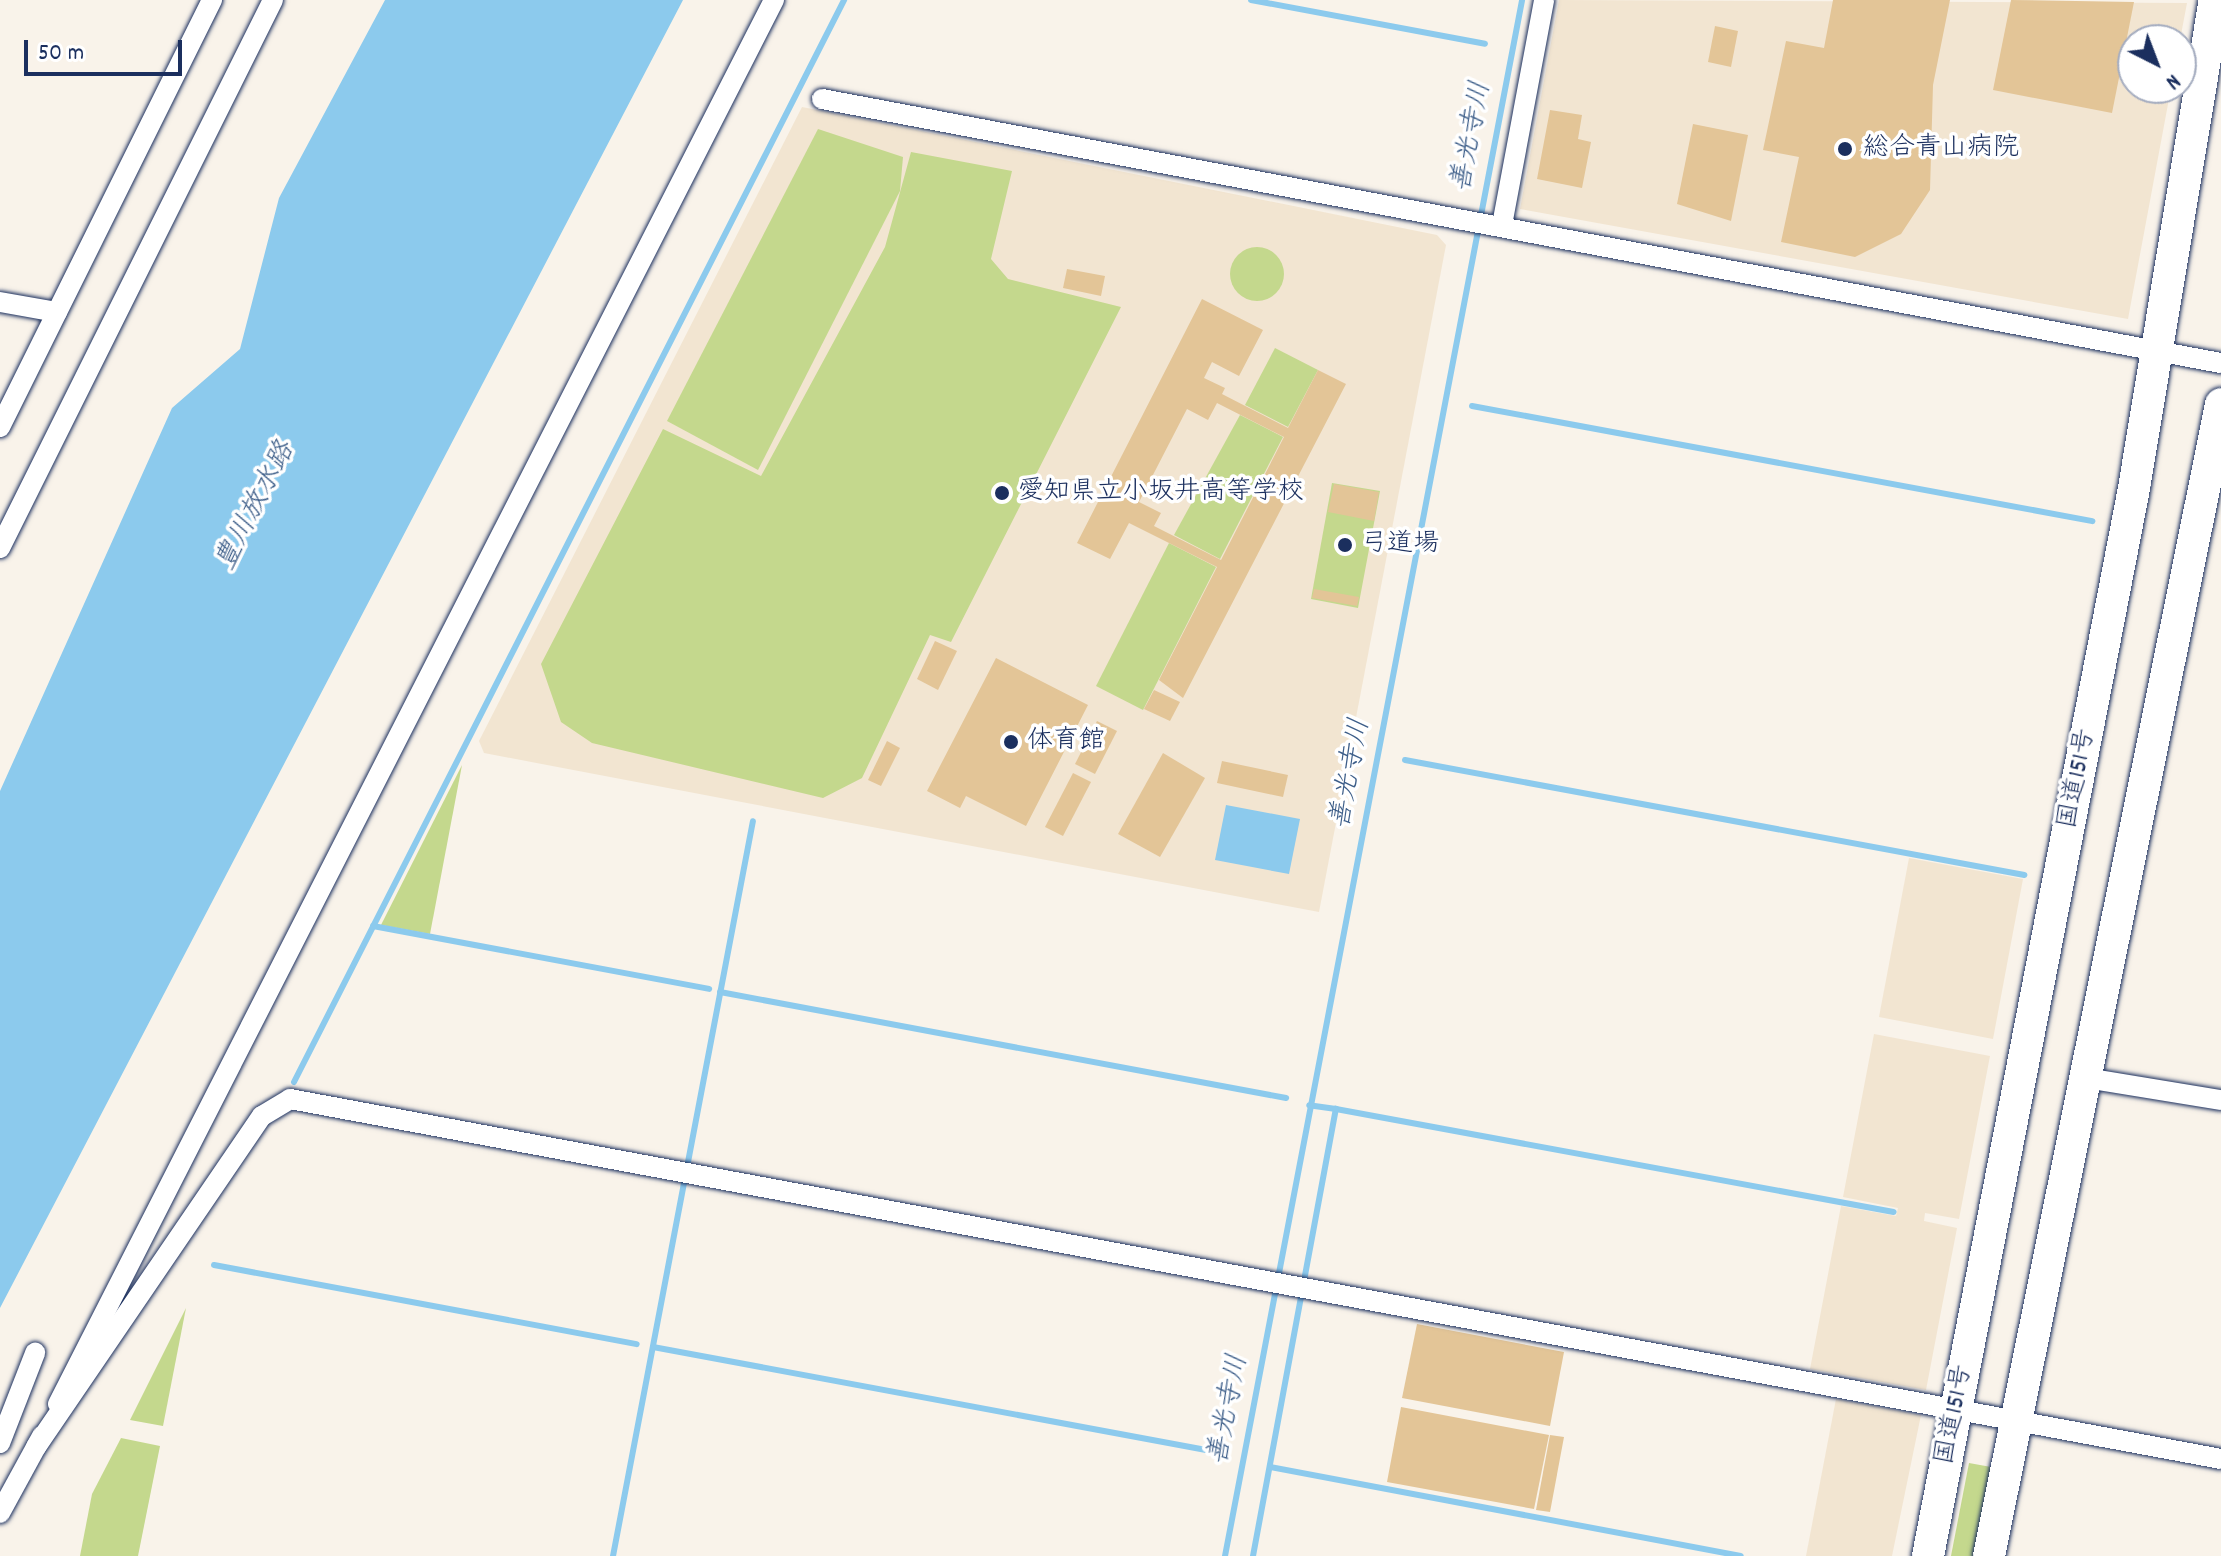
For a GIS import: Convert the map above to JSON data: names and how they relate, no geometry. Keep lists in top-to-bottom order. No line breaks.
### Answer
{"streets":{"highway":["国道151号"]},"water":["善光寺川","豊川放水路"],"places":["総合青山病院","愛知県立小坂井高等学校","弓道場","体育館"],"scale_bar":"50 m","north":"bottom right"}
